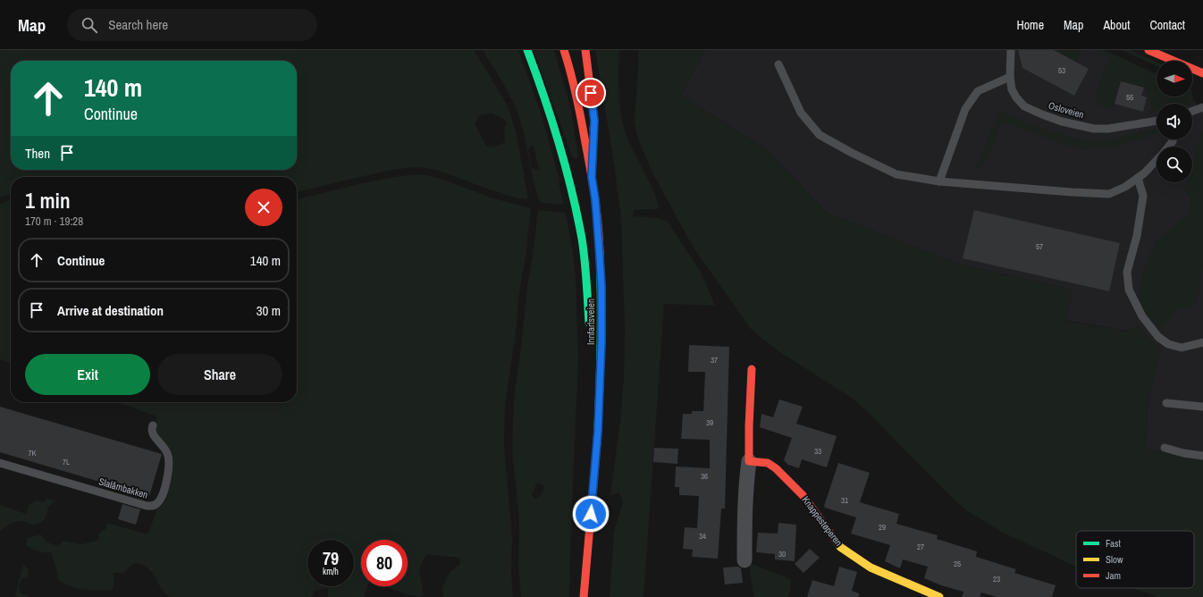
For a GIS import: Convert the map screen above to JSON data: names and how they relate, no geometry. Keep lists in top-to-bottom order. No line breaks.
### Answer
{"streets":{"main road":["Innfartsveien","Knappestøperen"],"lane":["Osloveien","Slalåmbakken"]},"house_numbers":["53","55","57","37","39","33","7K","7L","36","31","29","34","27","30","25","23"],"legend":["Fast","Slow","Jam"],"north":"right","page":{"header":"Map","search":"Search here","nav":["Home","Map","About","Contact"],"turn":["140 m","Continue"],"then":"Then","heading":["1 min","170 m · 19:28"],"list":[{"name":"Continue","value":"140 m"},{"name":"Arrive at destination","value":"30 m"}],"buttons":["Exit","Share"],"speed":"79 km/h","limit":"80"}}
